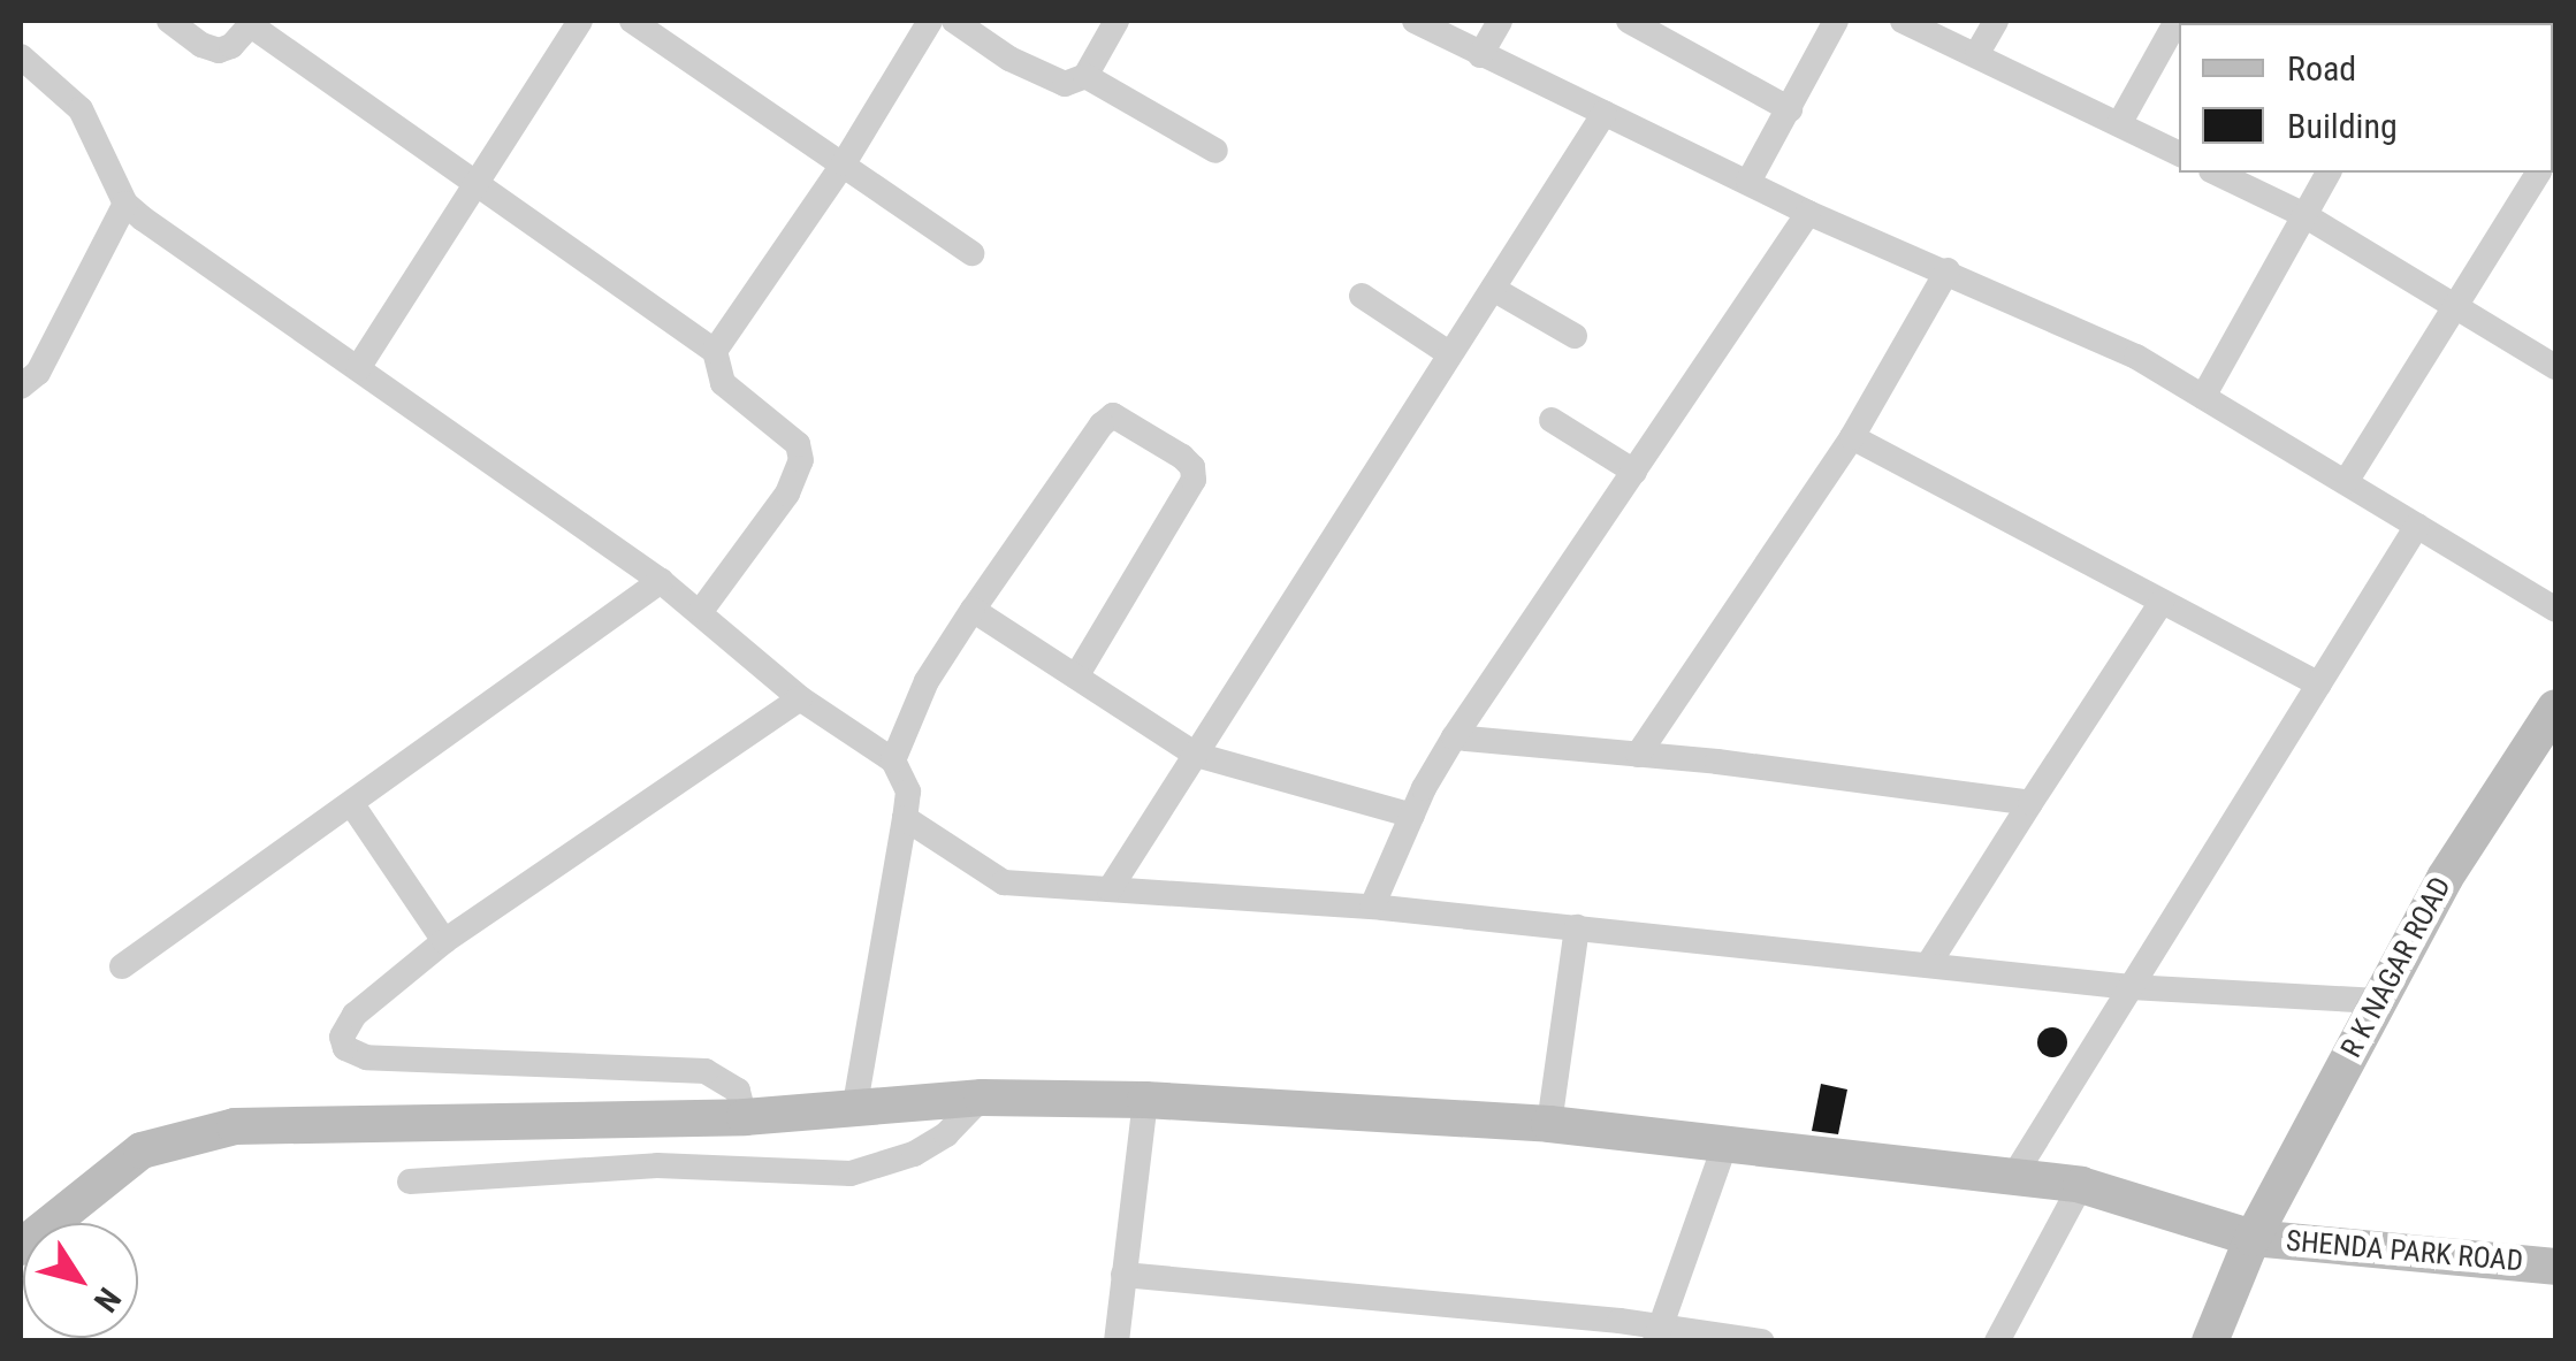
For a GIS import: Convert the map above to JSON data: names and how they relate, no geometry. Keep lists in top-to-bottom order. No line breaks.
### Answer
{"streets":{"street":["R K NAGAR ROAD","SHENDA PARK ROAD"]},"crossings":[["R K NAGAR ROAD","SHENDA PARK ROAD"]],"legend":["Road","Building"],"north":"bottom right"}
